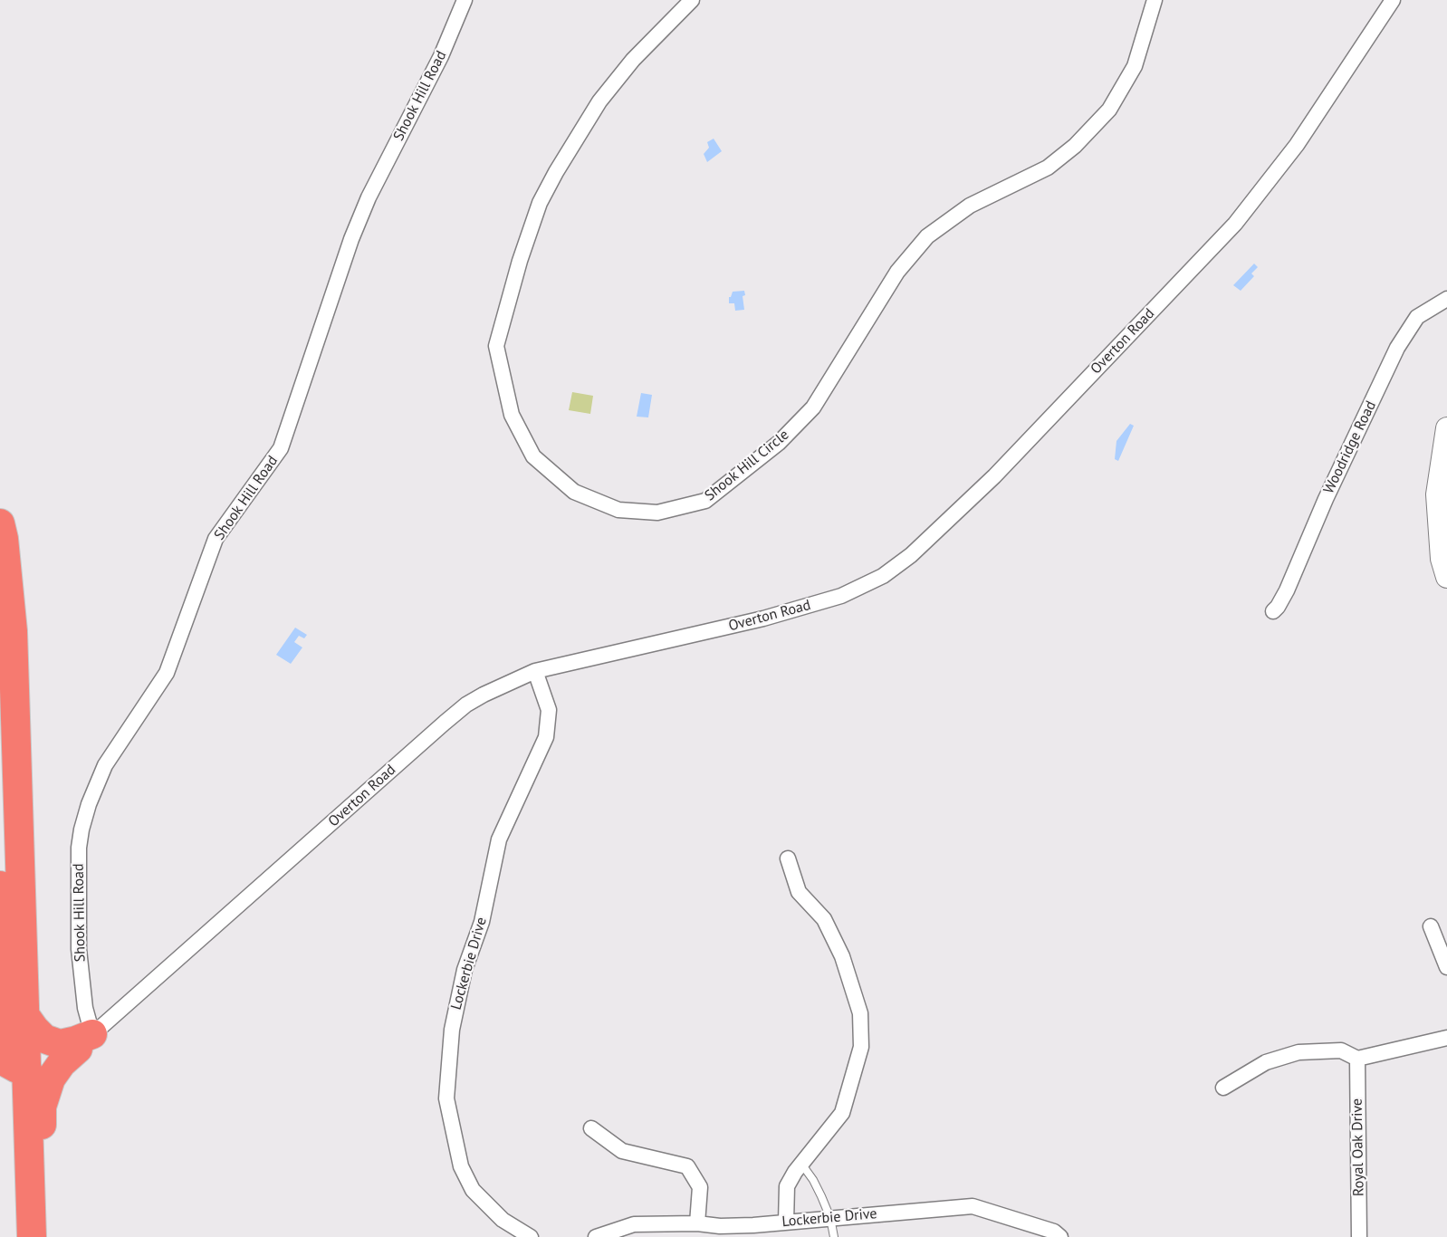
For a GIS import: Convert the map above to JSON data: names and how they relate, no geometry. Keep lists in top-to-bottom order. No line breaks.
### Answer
{"streets":{"street":["Shook Hill Road","Overton Road","Woodridge Road","Shook Hill Circle","Lockerbie Drive","Royal Oak Drive"]},"crossings":[["Shook Hill Road","Overton Road"],["Overton Road","Lockerbie Drive"]]}
